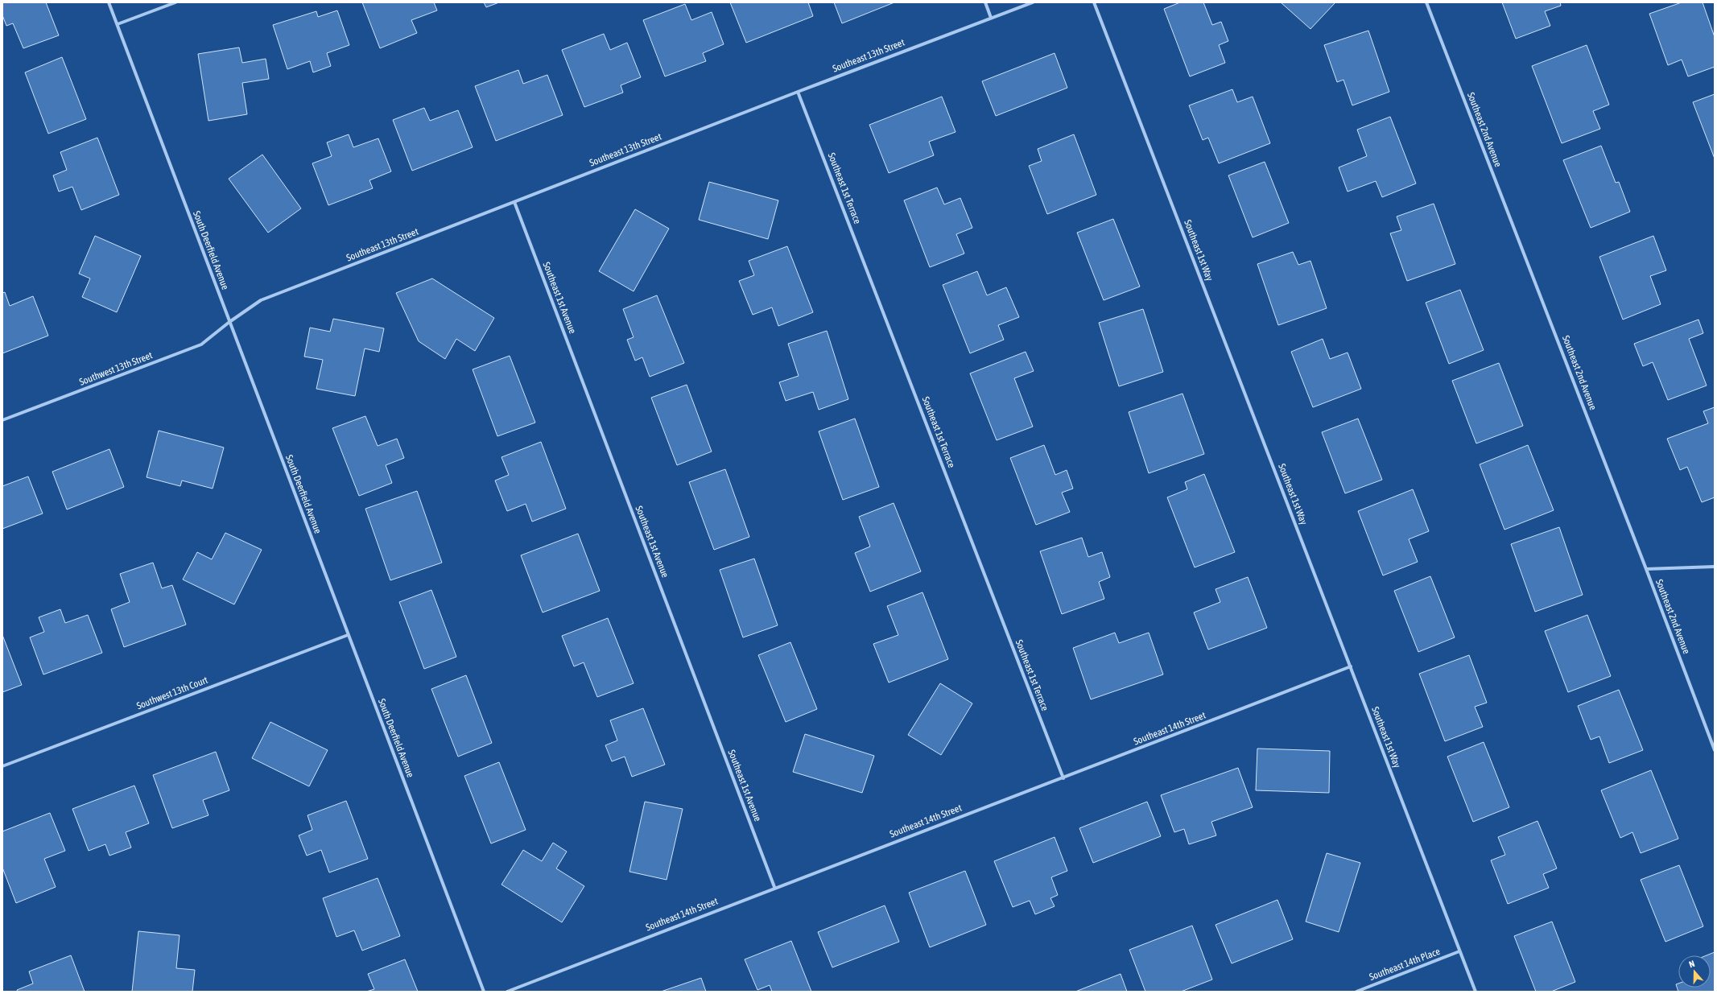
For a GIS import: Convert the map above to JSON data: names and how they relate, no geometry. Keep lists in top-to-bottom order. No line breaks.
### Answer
{"streets":{"street":["Southeast 13th Street","Southeast 2nd Avenue","Southeast 1st Terrace","South Deerfield Avenue","Southeast 1st Way","Southeast 1st Avenue","Southwest 13th Street","Southwest 13th Court","Southeast 14th Street","Southeast 14th Place"]},"crossings":[["Southeast 13th Street","Southeast 1st Terrace"],["Southeast 13th Street","South Deerfield Avenue"],["Southeast 13th Street","Southeast 1st Avenue"],["Southeast 13th Street","Southwest 13th Street"],["Southeast 1st Terrace","Southeast 14th Street"],["South Deerfield Avenue","Southwest 13th Street"],["South Deerfield Avenue","Southwest 13th Court"],["Southeast 1st Way","Southeast 14th Street"],["Southeast 1st Way","Southeast 14th Place"],["Southeast 1st Avenue","Southeast 14th Street"]],"north":"top"}
